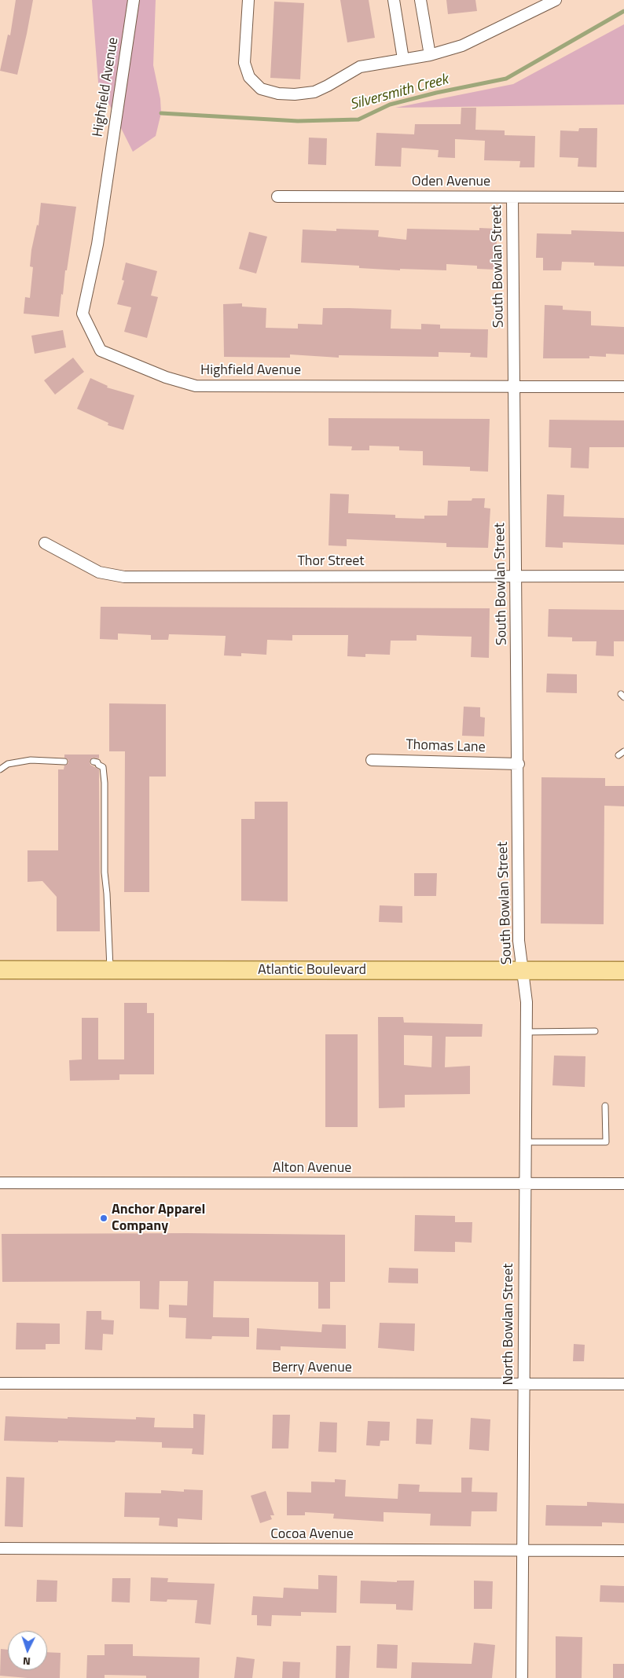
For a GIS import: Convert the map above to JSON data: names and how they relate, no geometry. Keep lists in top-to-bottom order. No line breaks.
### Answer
{"streets":{"main road":["Atlantic Boulevard"],"street":["Highfield Avenue","Oden Avenue","South Bowlan Street","Thor Street","Thomas Lane","Alton Avenue","North Bowlan Street","Berry Avenue","Cocoa Avenue"]},"crossings":[["Highfield Avenue","South Bowlan Street"],["Oden Avenue","South Bowlan Street"],["South Bowlan Street","Thor Street"],["South Bowlan Street","Thomas Lane"],["South Bowlan Street","Atlantic Boulevard"],["South Bowlan Street","North Bowlan Street"],["Atlantic Boulevard","North Bowlan Street"],["Alton Avenue","North Bowlan Street"],["North Bowlan Street","Berry Avenue"],["North Bowlan Street","Cocoa Avenue"]],"water":["Silversmith Creek"],"places":["Anchor Apparel Company"],"north":"bottom"}
